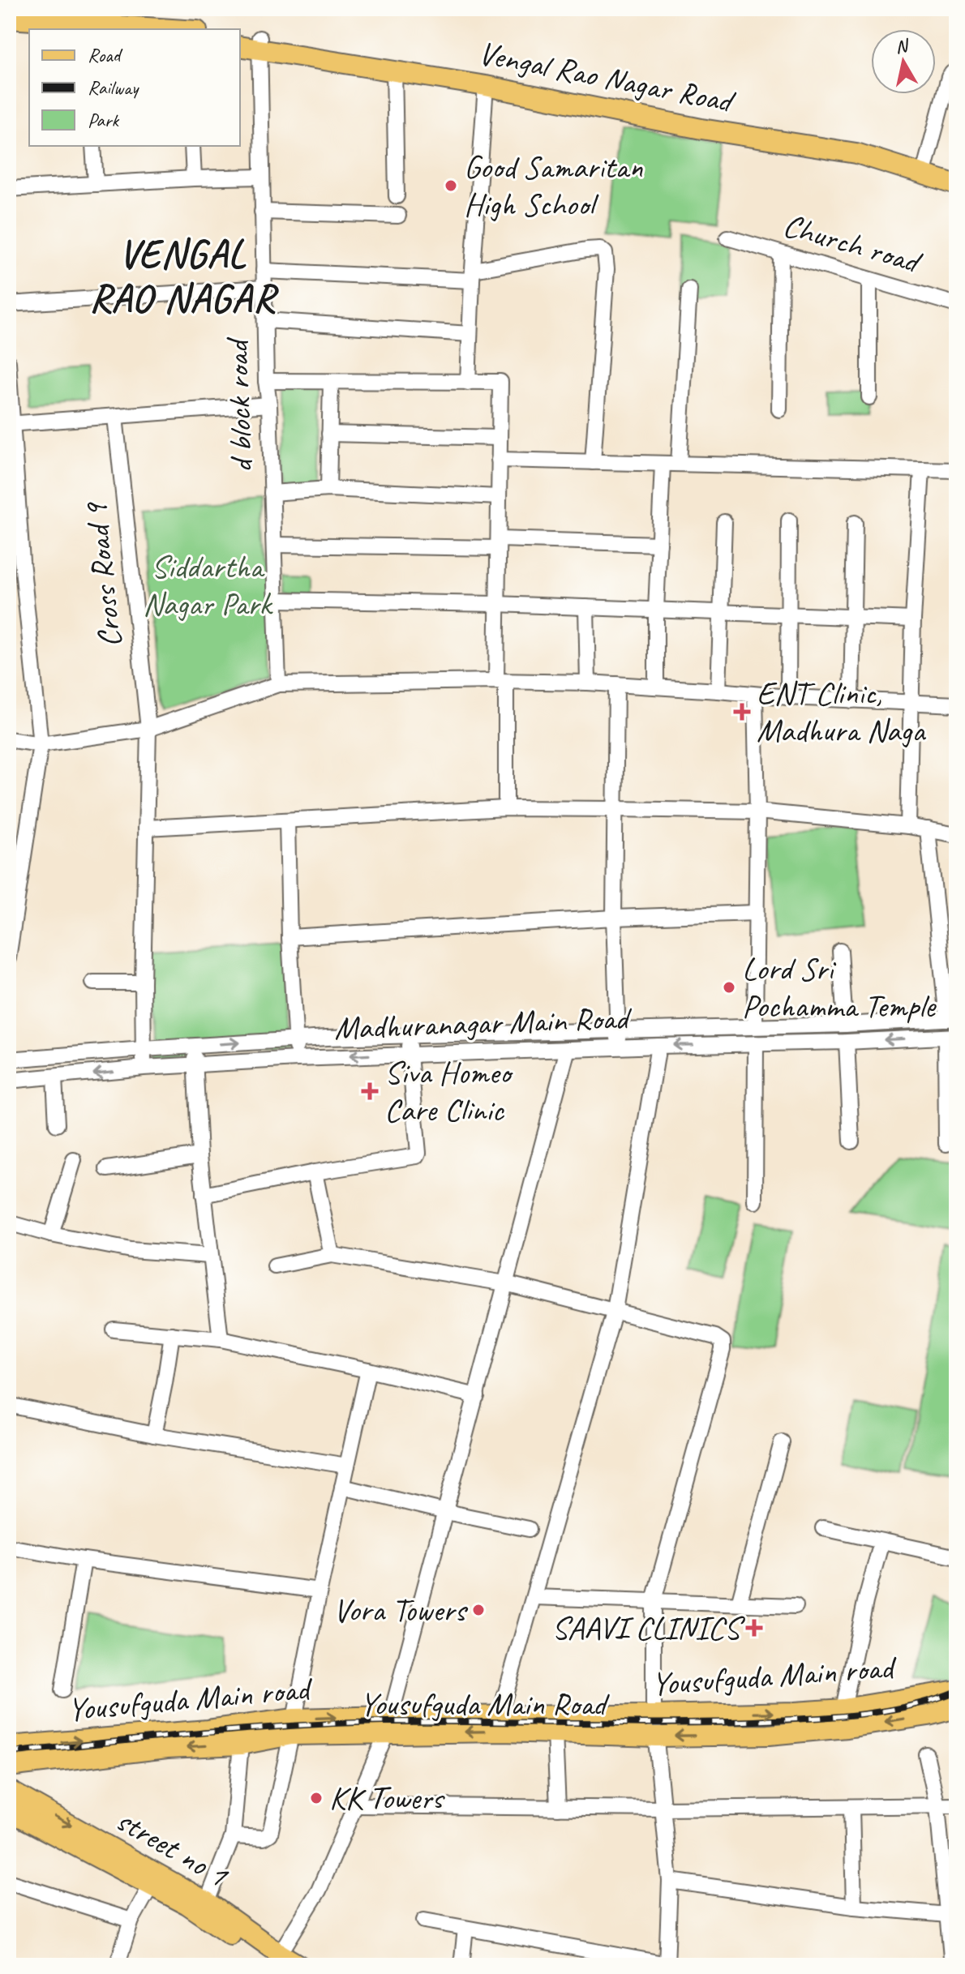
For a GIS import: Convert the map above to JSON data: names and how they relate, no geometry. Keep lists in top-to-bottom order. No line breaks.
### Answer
{"streets":{"main road":["Vengal Rao Nagar Road","Yousufguda Main road","Yousufguda Main Road","street no 1"],"street":["Church road","d block road","Cross Road 9","Madhuranagar Main Road"]},"crossings":[["Vengal Rao Nagar Road","d block road"],["Cross Road 9","Madhuranagar Main Road"],["Yousufguda Main road","Yousufguda Main Road"]],"one_way":["Yousufguda Main road","Yousufguda Main Road"],"districts":["VENGAL RAO NAGAR"],"parks":["Siddartha Nagar Park"],"places":{"other":["Good Samaritan High School","Lord Sri Pochamma Temple","Vora Towers","KK Towers"],"health":["ENT Clinic, Madhura Naga","Siva Homeo Care Clinic","SAAVI CLINICS"]},"legend":["Road","Railway","Park"],"north":"top"}
